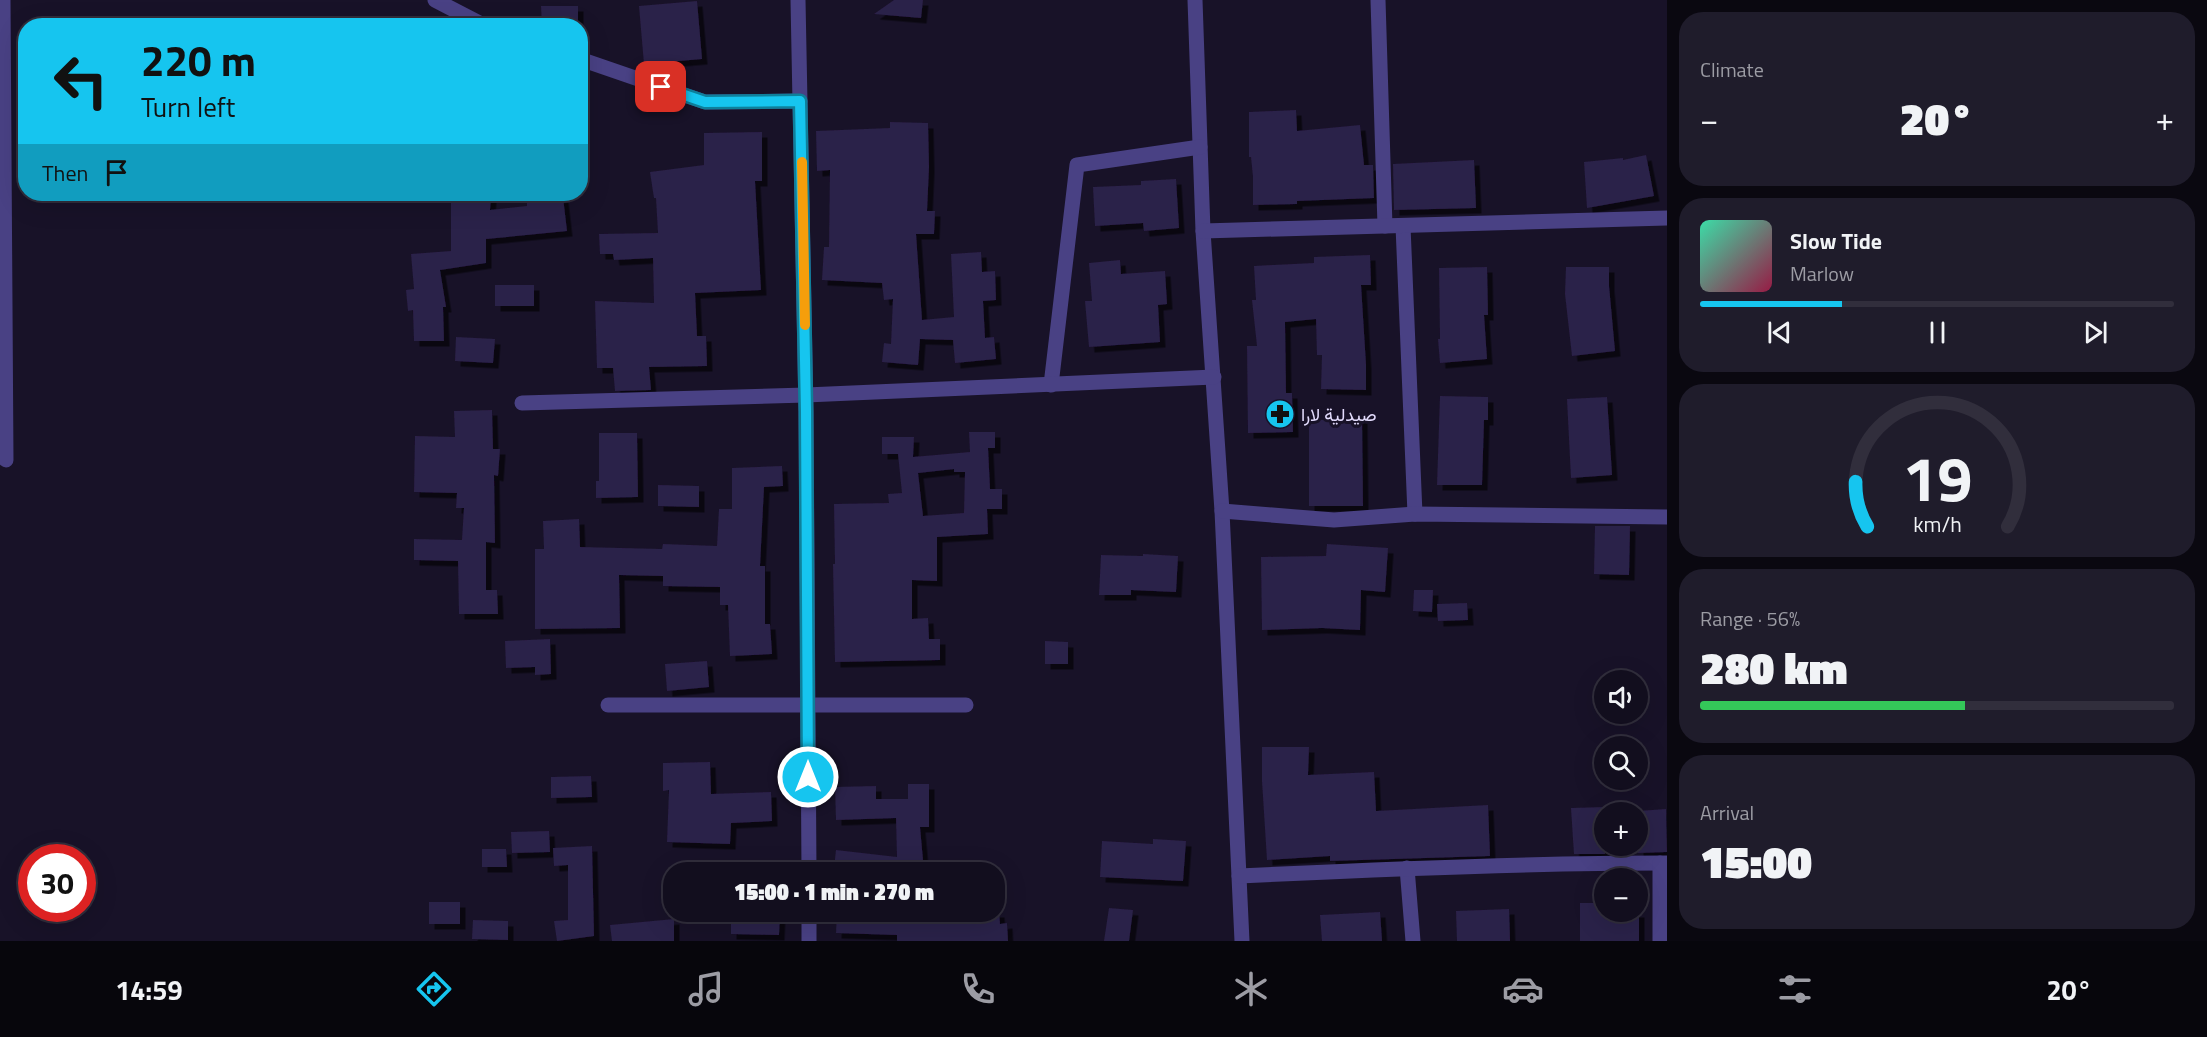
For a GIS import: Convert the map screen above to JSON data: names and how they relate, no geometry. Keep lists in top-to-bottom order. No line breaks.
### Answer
{"places":{"pharmacy":["صيدلية لارا"]},"page":{"tile":["Climate",["Range · 56%","280 km"],["Arrival","15:00"]],"turn":["220 m","Turn left"],"heat":["−","20°","+"],"then":"Then","song":["Slow Tide","Marlow"],"map_buttons":["+","−"],"limit":"30","trip":"15:00 · 1 min · 270 m","tabs":["14:59","20°"],"gauge":["19","km/h"]}}
